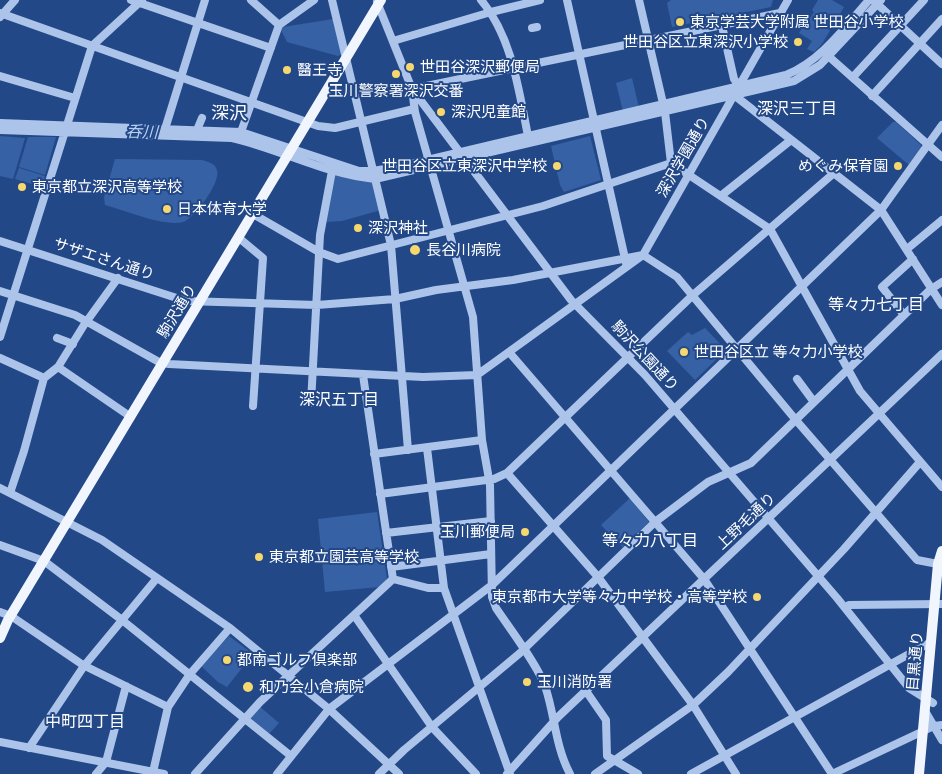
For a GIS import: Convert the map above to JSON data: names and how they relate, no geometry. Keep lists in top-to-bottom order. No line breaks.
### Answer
{"streets":{"main road":["駒沢通り","目黒通り"],"street":["深沢学園通り","サザエさん通り","駒沢公園通り","上野毛通り"]},"crossings":[["深沢学園通り","サザエさん通り"],["深沢学園通り","駒沢公園通り"],["サザエさん通り","駒沢通り"],["サザエさん通り","駒沢公園通り"],["駒沢通り","駒沢公園通り"],["駒沢公園通り","上野毛通り"],["駒沢公園通り","目黒通り"]],"districts":["深沢三丁目","深沢","等々力七丁目","深沢五丁目","等々力八丁目","中町四丁目"],"water":["呑川"],"places":["東京学芸大学附属 世田谷小学校","世田谷区立東深沢小学校","世田谷深沢郵便局","醫王寺","玉川警察署深沢交番","深沢児童館","世田谷区立東深沢中学校","めぐみ保育園","東京都立深沢高等学校","日本体育大学","深沢神社","長谷川病院","世田谷区立 等々力小学校","玉川郵便局","東京都立園芸高等学校","東京都市大学等々力中学校・高等学校","都南ゴルフ倶楽部","玉川消防署","和乃会小倉病院"]}
